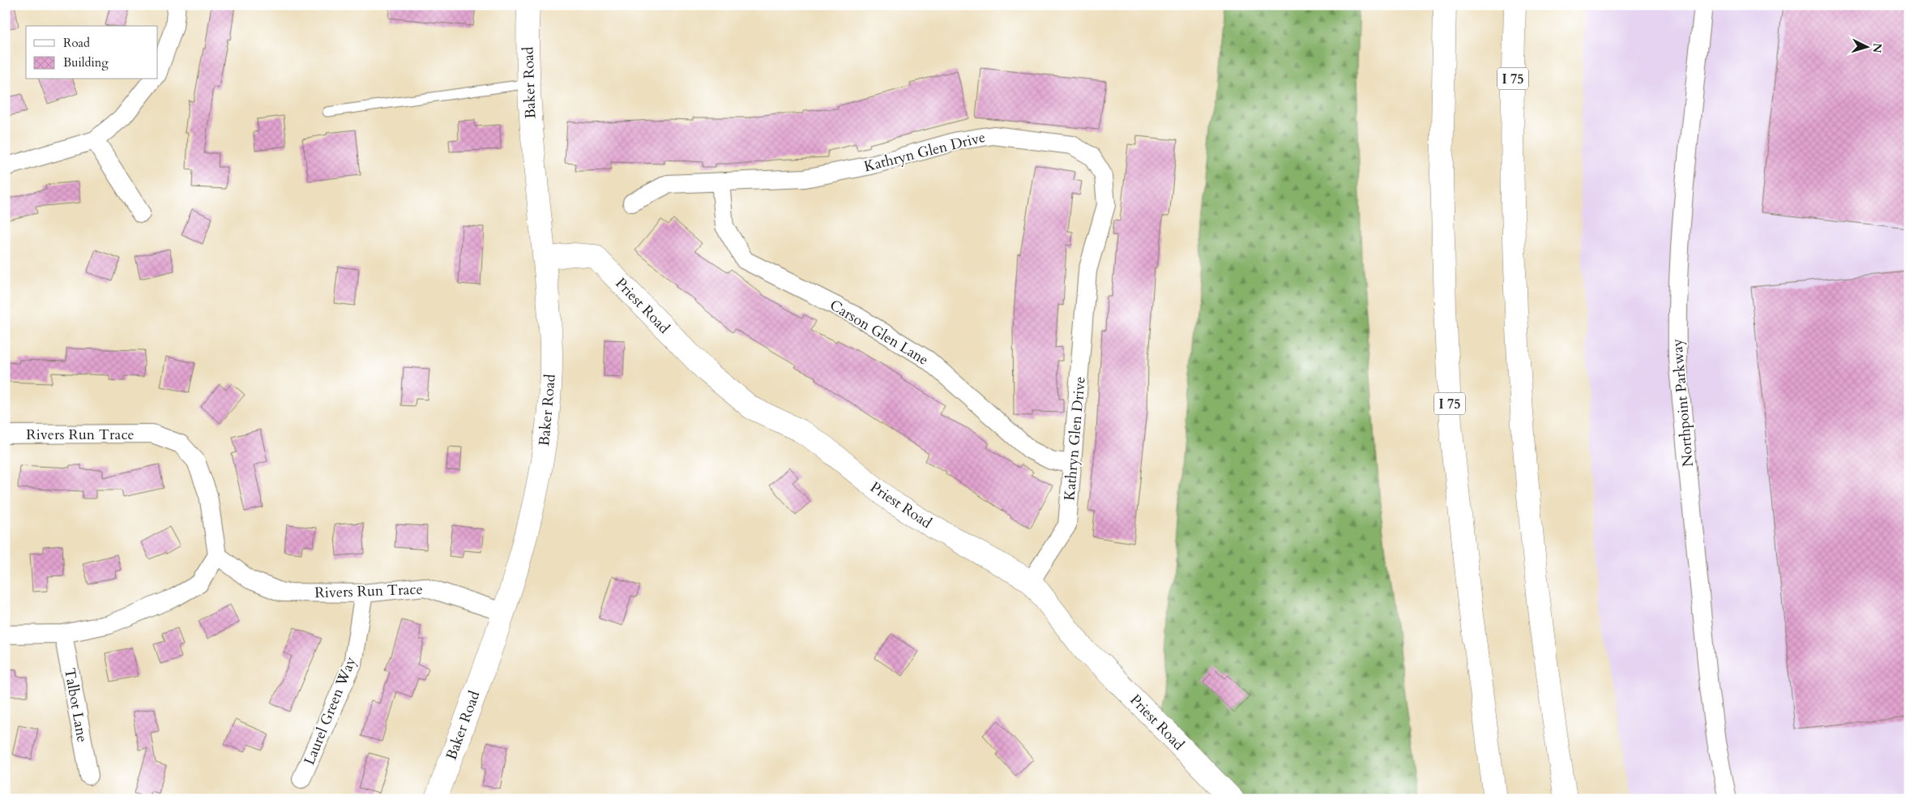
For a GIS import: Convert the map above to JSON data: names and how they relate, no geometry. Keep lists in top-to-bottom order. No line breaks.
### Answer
{"streets":{"main road":["I 75","Baker Road","Priest Road"],"street":["Kathryn Glen Drive","Carson Glen Lane","Northpoint Parkway","Rivers Run Trace","Talbot Lane","Laurel Green Way"]},"crossings":[["Baker Road","Priest Road"],["Baker Road","Rivers Run Trace"],["Kathryn Glen Drive","Priest Road"],["Kathryn Glen Drive","Carson Glen Lane"],["Rivers Run Trace","Laurel Green Way"]],"legend":["Road","Building"],"north":"right"}
